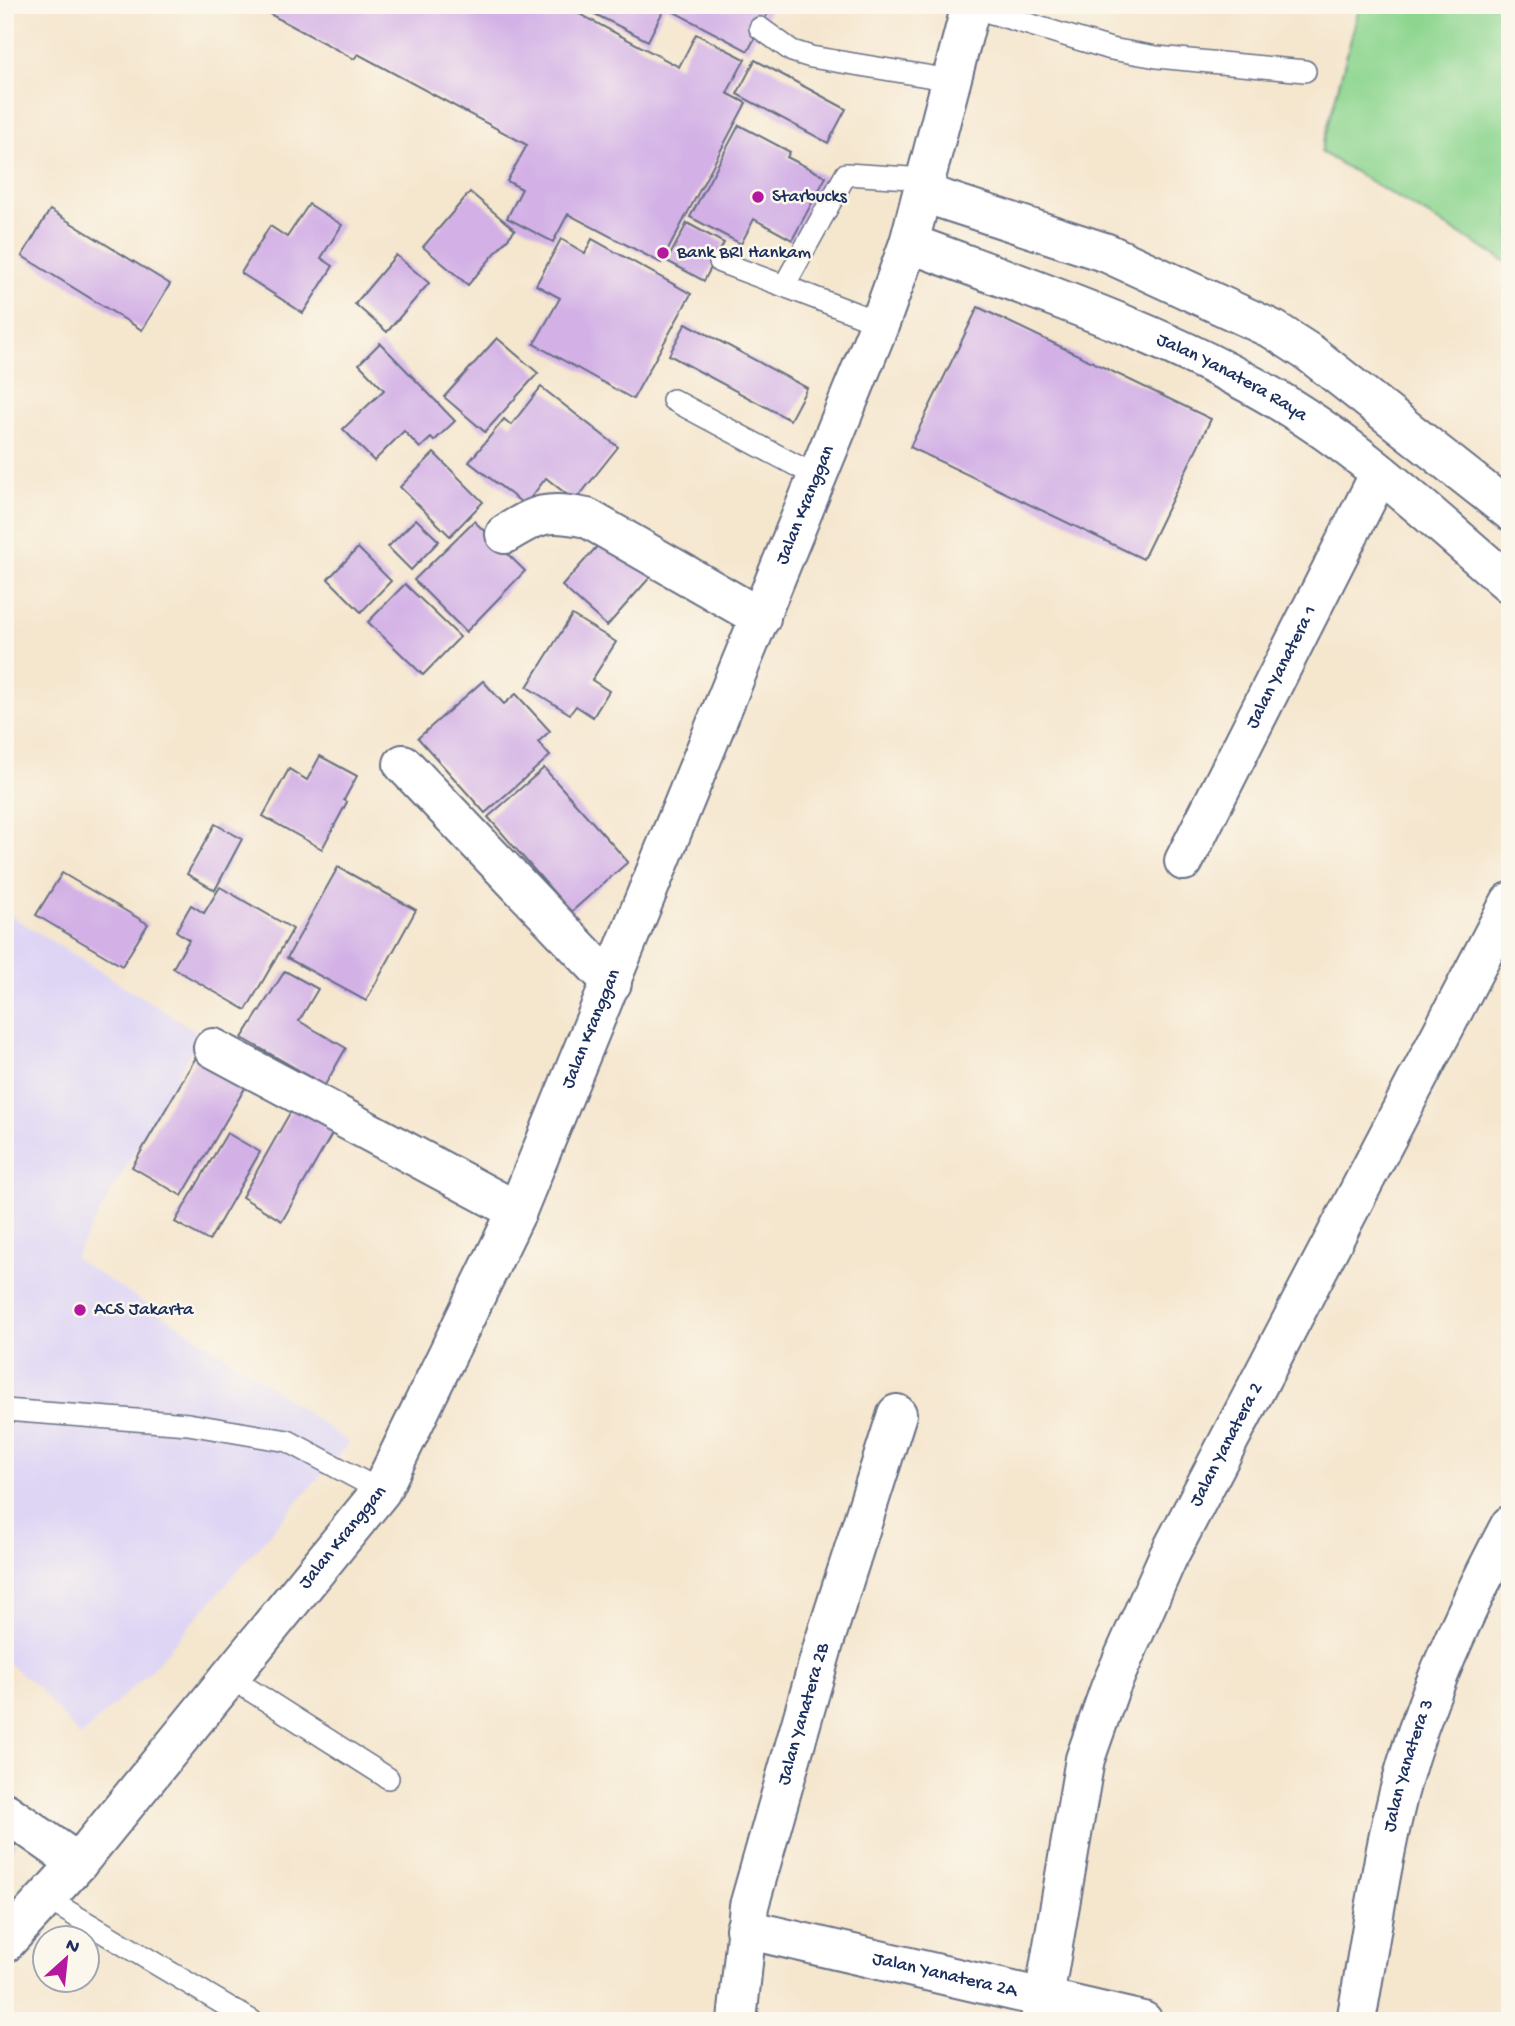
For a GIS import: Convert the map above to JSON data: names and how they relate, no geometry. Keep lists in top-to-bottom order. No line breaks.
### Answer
{"streets":{"street":["Jalan Yanatera Raya","Jalan Kranggan","Jalan Yanatera 1","Jalan Yanatera 2","Jalan Yanatera 2B","Jalan Yanatera 3","Jalan Yanatera 2A"]},"crossings":[["Jalan Yanatera Raya","Jalan Kranggan"],["Jalan Yanatera Raya","Jalan Yanatera 1"],["Jalan Yanatera 2","Jalan Yanatera 2A"],["Jalan Yanatera 2B","Jalan Yanatera 2A"]],"places":["Starbucks","Bank BRI Hankam","ACS Jakarta"],"north":"top right"}
